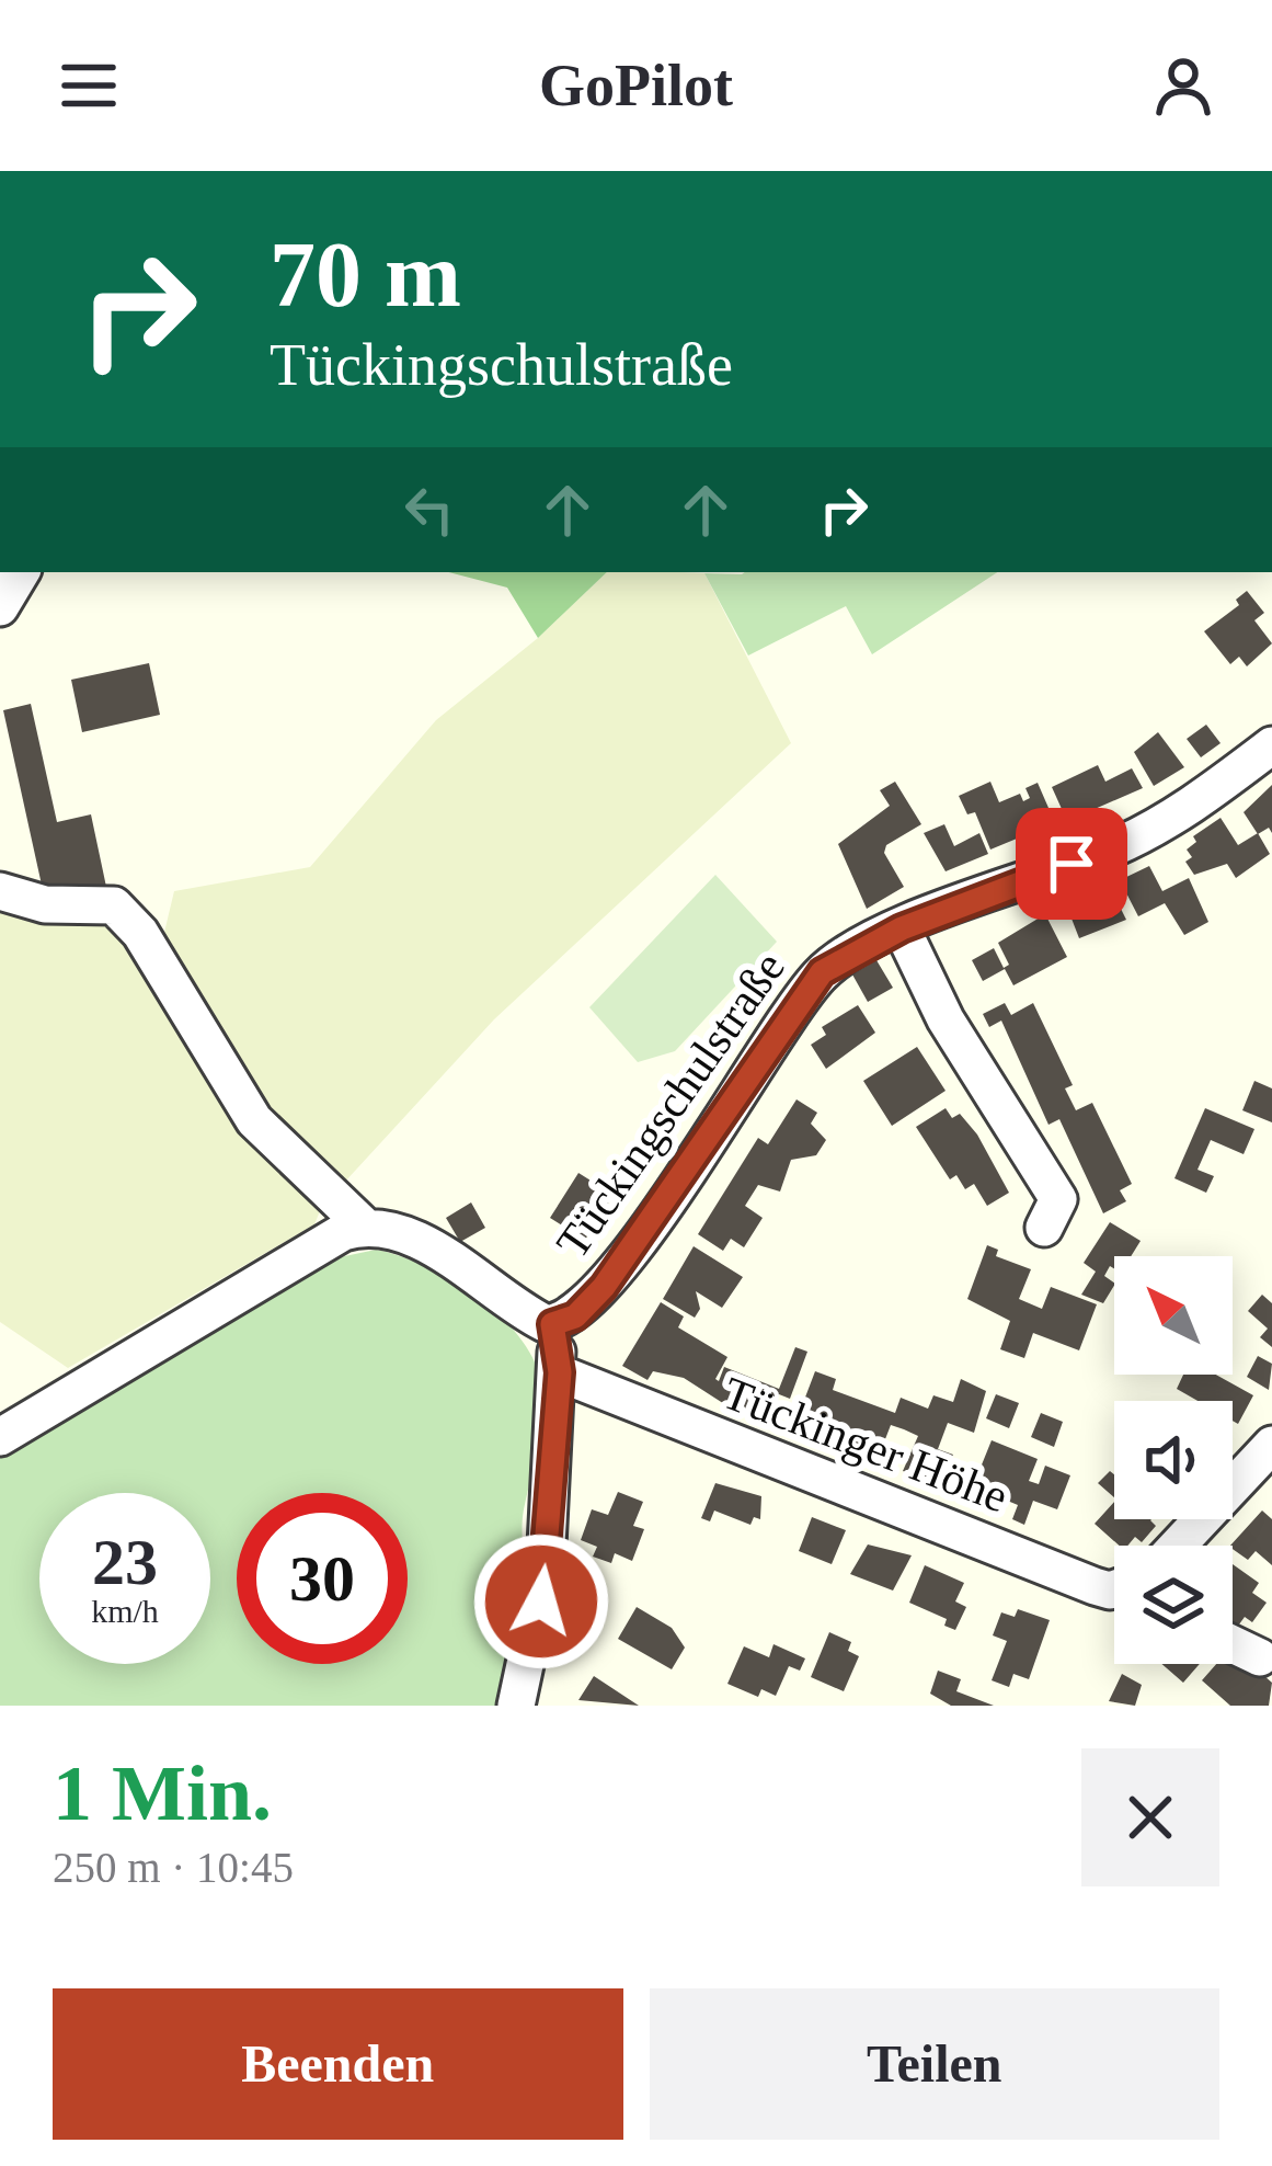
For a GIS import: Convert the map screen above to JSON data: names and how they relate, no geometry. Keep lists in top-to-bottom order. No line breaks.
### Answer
{"streets":{"street":["Tückingschulstraße","Tückinger Höhe"]},"north":"top left","page":{"header":"GoPilot","turn":["70 m","Tückingschulstraße"],"speed":"23 km/h","limit":"30","heading":["1 Min.","250 m · 10:45"],"buttons":["Beenden","Teilen"]}}
